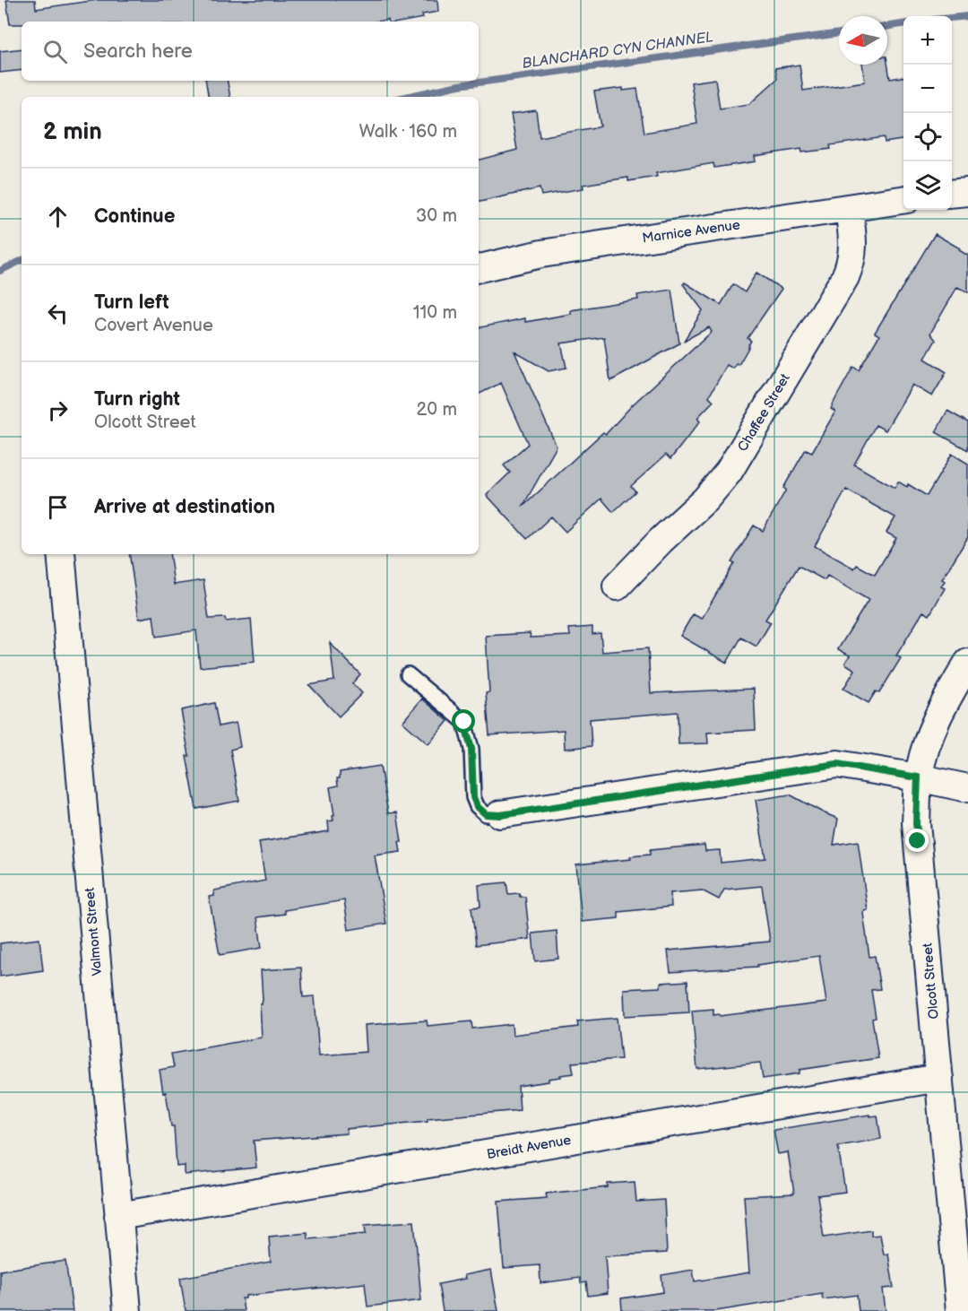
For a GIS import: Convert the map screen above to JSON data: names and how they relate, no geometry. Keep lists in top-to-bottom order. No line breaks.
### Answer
{"streets":{"street":["Marnice Avenue","Chaffee Street","Valmont Street","Olcott Street","Breidt Avenue"]},"crossings":[["Marnice Avenue","Chaffee Street"],["Valmont Street","Breidt Avenue"],["Olcott Street","Breidt Avenue"]],"water":["BLANCHARD CYN CHANNEL"],"north":"left","page":{"map_buttons":["+","−"],"search":"Search here","heading":["2 min","Walk · 160 m"],"list":[["Continue","30 m"],["Turn left","Covert Avenue","110 m"],["Turn right","Olcott Street","20 m"],"Arrive at destination"]}}
